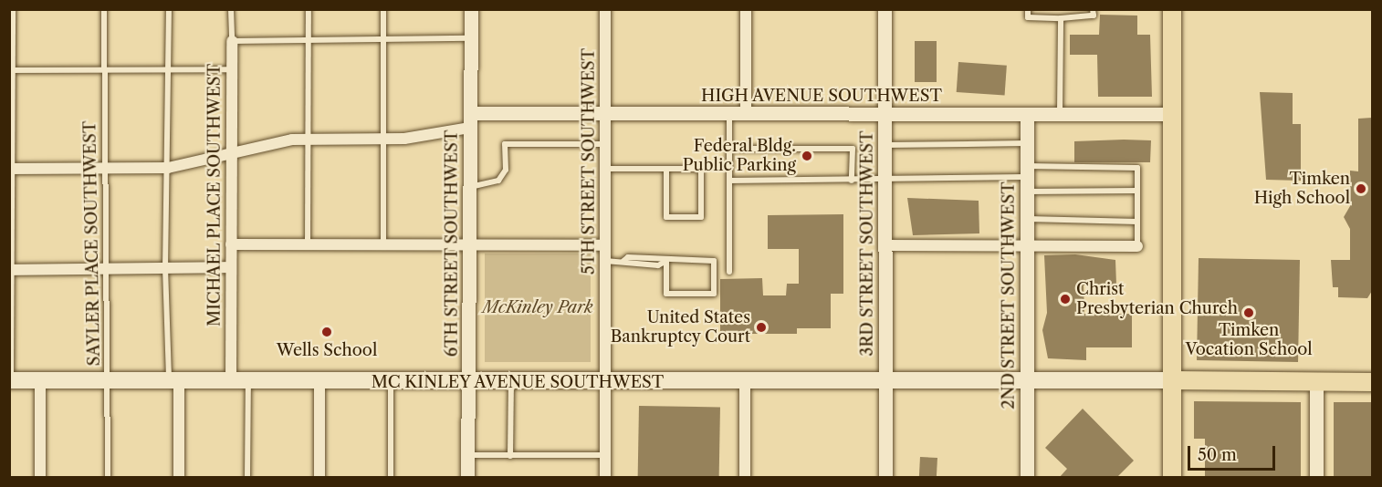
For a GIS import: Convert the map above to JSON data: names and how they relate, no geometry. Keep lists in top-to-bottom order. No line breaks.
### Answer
{"streets":{"main road":["MC KINLEY AVENUE SOUTHWEST"],"street":["HIGH AVENUE SOUTHWEST","5TH STREET SOUTHWEST","MICHAEL PLACE SOUTHWEST","6TH STREET SOUTHWEST","3RD STREET SOUTHWEST","2ND STREET SOUTHWEST"],"lane":["SAYLER PLACE SOUTHWEST"]},"crossings":[["HIGH AVENUE SOUTHWEST","5TH STREET SOUTHWEST"],["HIGH AVENUE SOUTHWEST","MICHAEL PLACE SOUTHWEST"],["HIGH AVENUE SOUTHWEST","SAYLER PLACE SOUTHWEST"],["HIGH AVENUE SOUTHWEST","6TH STREET SOUTHWEST"],["HIGH AVENUE SOUTHWEST","3RD STREET SOUTHWEST"],["HIGH AVENUE SOUTHWEST","2ND STREET SOUTHWEST"],["5TH STREET SOUTHWEST","MC KINLEY AVENUE SOUTHWEST"],["MICHAEL PLACE SOUTHWEST","MC KINLEY AVENUE SOUTHWEST"],["SAYLER PLACE SOUTHWEST","MC KINLEY AVENUE SOUTHWEST"],["6TH STREET SOUTHWEST","MC KINLEY AVENUE SOUTHWEST"],["3RD STREET SOUTHWEST","MC KINLEY AVENUE SOUTHWEST"],["2ND STREET SOUTHWEST","MC KINLEY AVENUE SOUTHWEST"]],"parks":["McKinley Park"],"places":["Federal Bldg. Public Parking","Timken High School","Christ Presbyterian Church","Timken Vocation School","United States Bankruptcy Court","Wells School"],"scale_bar":"50 m"}
